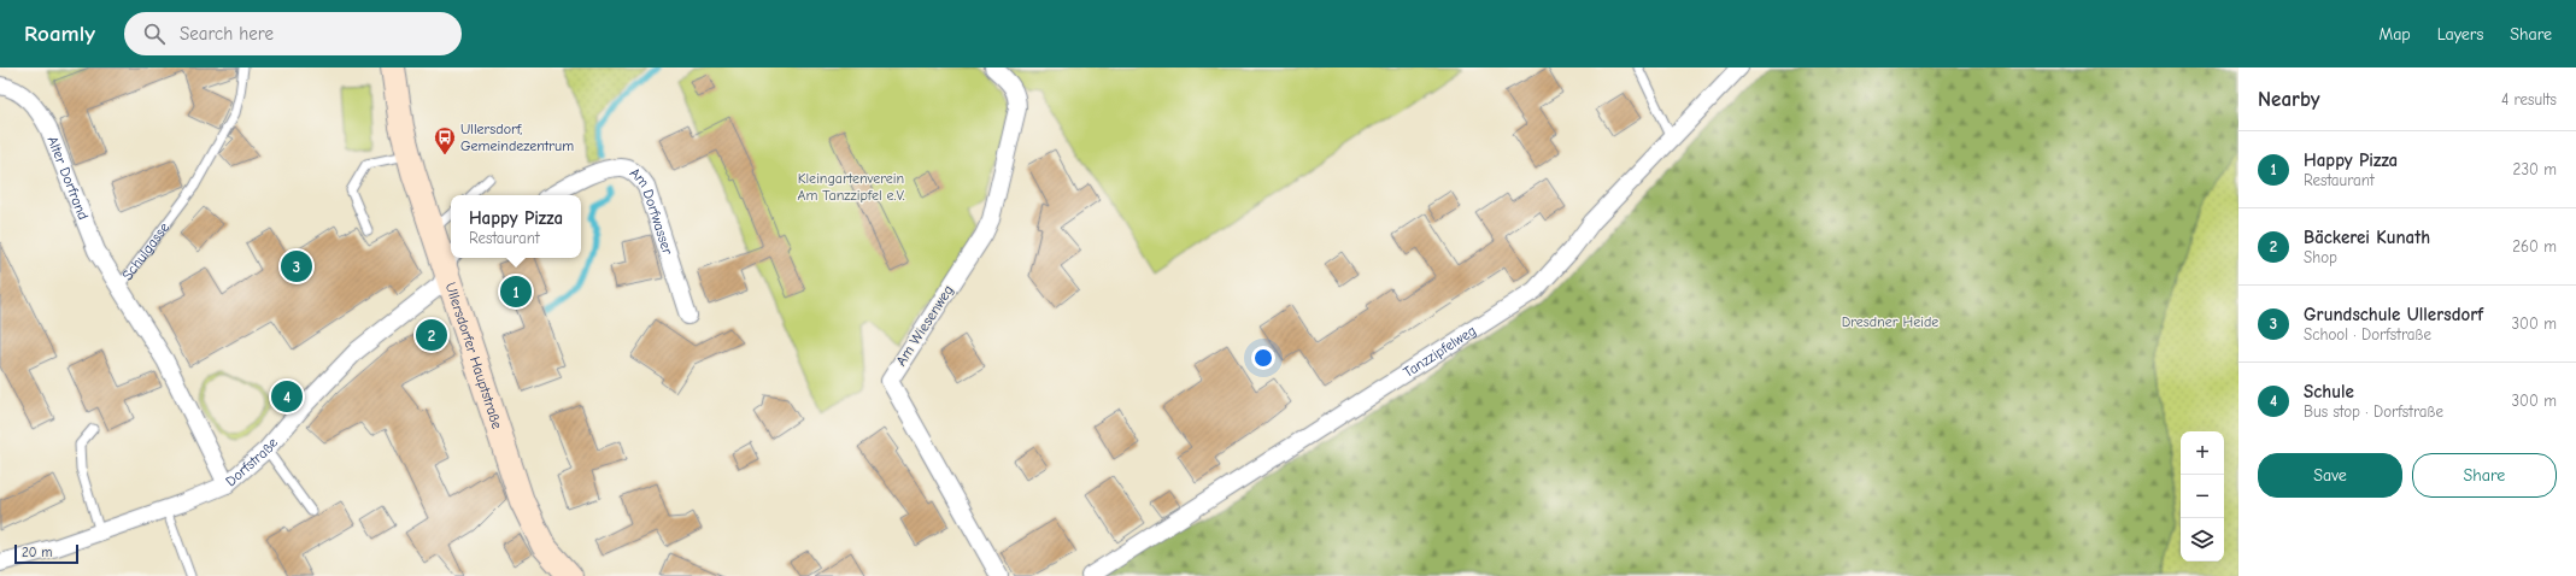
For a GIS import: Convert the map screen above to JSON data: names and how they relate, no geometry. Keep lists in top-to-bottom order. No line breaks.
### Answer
{"streets":{"main road":["Ullersdorfer Hauptstraße"],"street":["Alter Dorfrand","Am Dorfwasser","Schulgasse","Am Wiesenweg","Tanzzipfelweg","Dorfstraße"]},"crossings":[["Alter Dorfrand","Schulgasse"],["Schulgasse","Dorfstraße"],["Ullersdorfer Hauptstraße","Dorfstraße"]],"parks":["Kleingartenverein Am Tanzzipfel e.V.","Dresdner Heide"],"places":{"bus stop":["Ullersdorf, Gemeindezentrum"]},"scale_bar":"20 m","page":{"header":"Roamly","search":"Search here","nav":["Map","Layers","Share"],"heading":["Nearby","4 results"],"list":[{"mark":"1","name":"Happy Pizza","note":"Restaurant","value":"230 m"},{"mark":"2","name":"Bäckerei Kunath","note":"Shop","value":"260 m"},{"mark":"3","name":"Grundschule Ullersdorf","note":"School · Dorfstraße","value":"300 m"},{"mark":"4","name":"Schule","note":"Bus stop · Dorfstraße","value":"300 m"}],"popup":["Happy Pizza","Restaurant"],"pins":["3","1","2","4"],"map_buttons":["+","−"],"buttons":["Save","Share"],"scale":"20 m"}}
